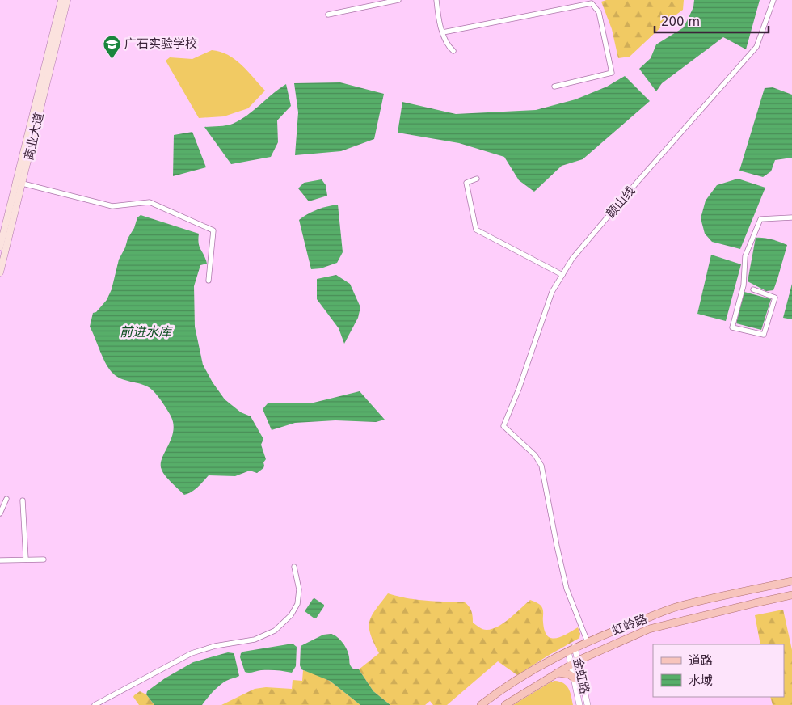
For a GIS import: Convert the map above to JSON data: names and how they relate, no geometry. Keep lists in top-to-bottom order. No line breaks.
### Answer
{"streets":{"main road":["商业大道","虹岭路"],"street":["颜山线","金虹路"]},"crossings":[["颜山线","虹岭路"],["虹岭路","金虹路"]],"water":["前进水库"],"places":{"school or university":["广石实验学校"]},"legend":["道路","水域"],"scale_bar":"200 m"}
